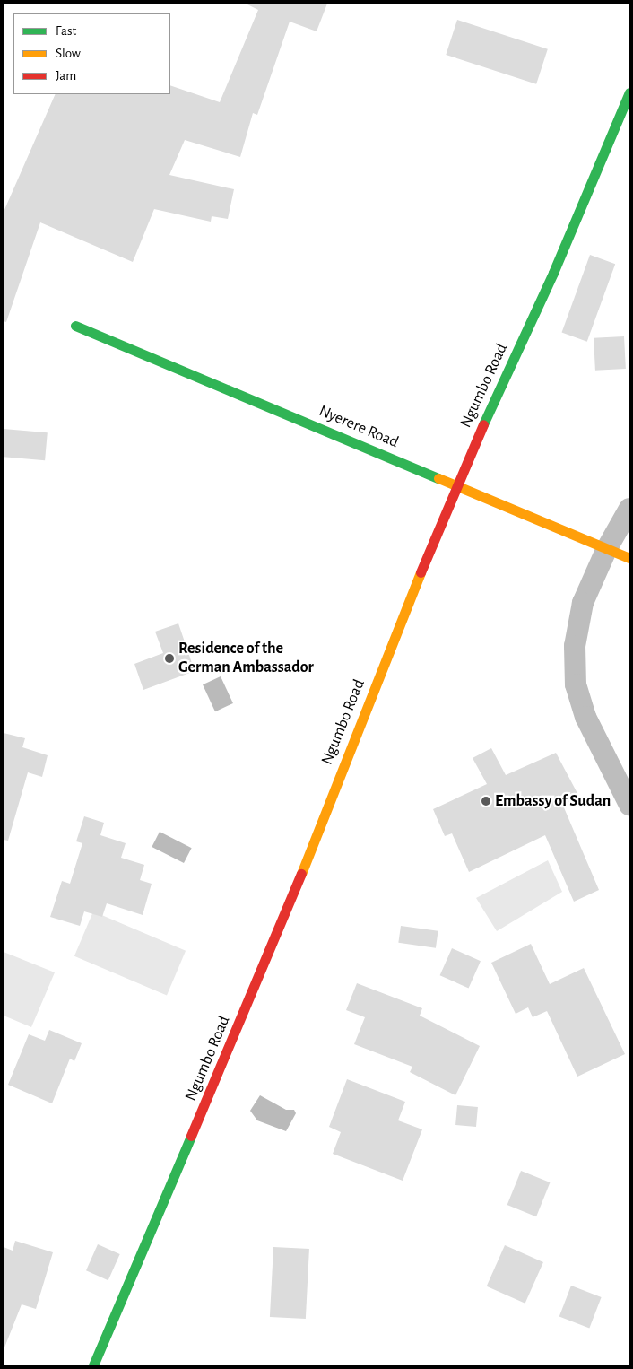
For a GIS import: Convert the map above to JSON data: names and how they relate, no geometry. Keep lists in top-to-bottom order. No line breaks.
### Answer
{"streets":{"street":["Ngumbo Road","Nyerere Road"]},"crossings":[["Ngumbo Road","Nyerere Road"]],"places":["Residence of the German Ambassador","Embassy of Sudan"],"legend":["Fast","Slow","Jam"]}
